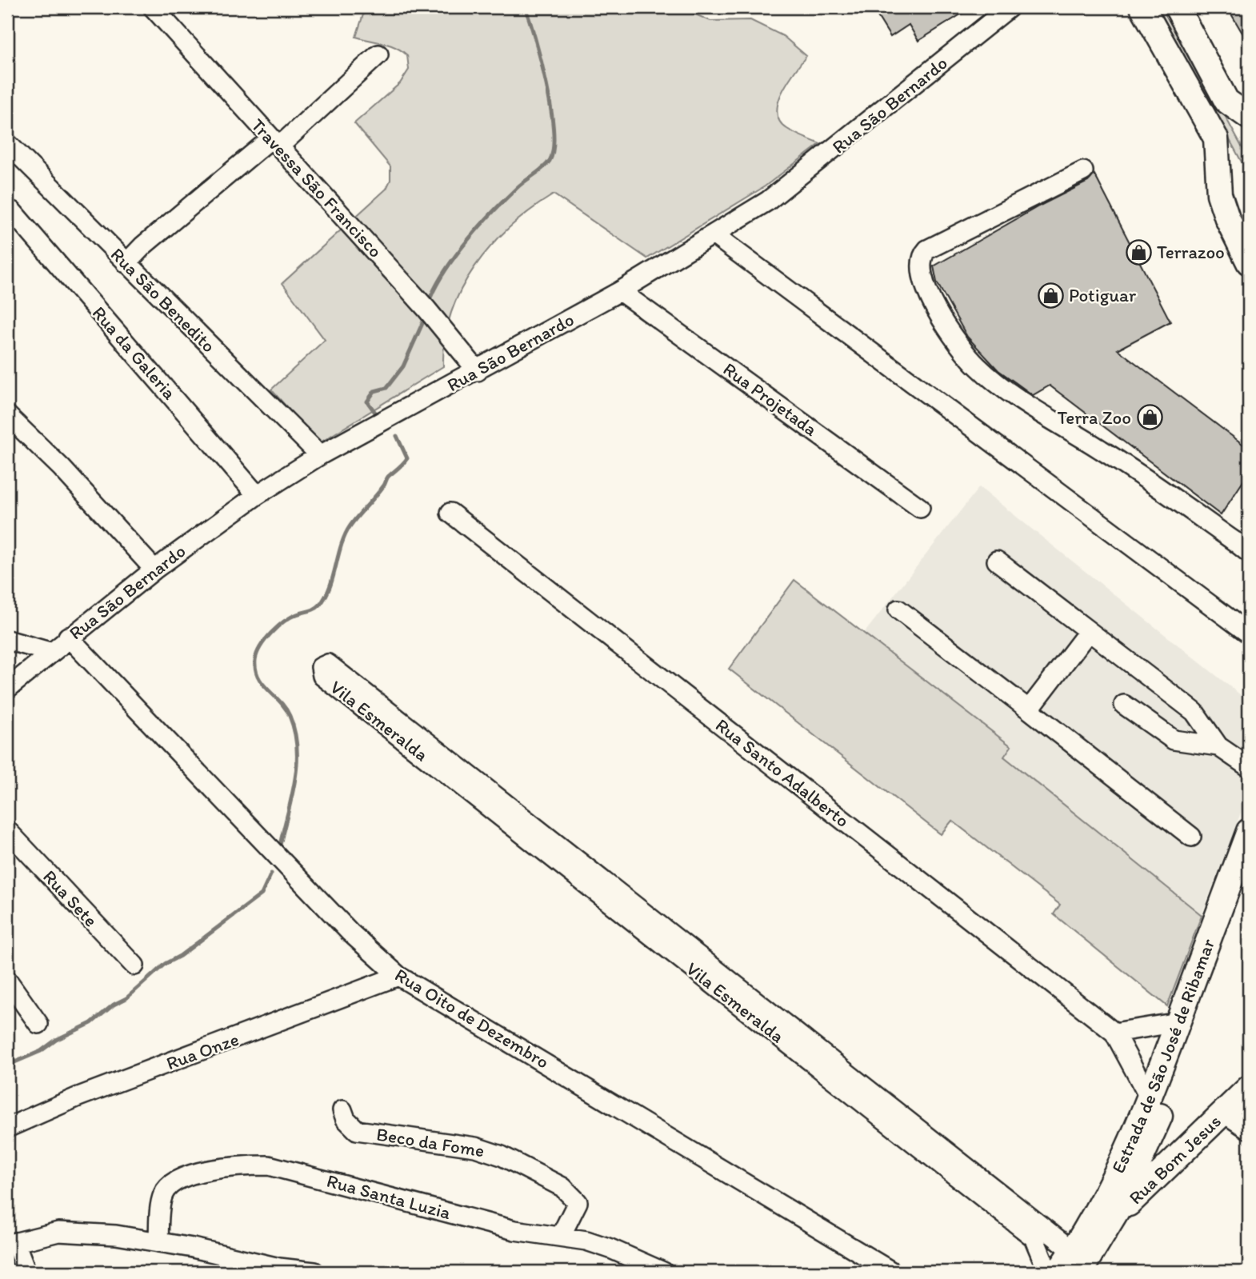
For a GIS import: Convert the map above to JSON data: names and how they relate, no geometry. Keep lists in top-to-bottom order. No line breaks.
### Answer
{"streets":{"main road":["Estrada de São José de Ribamar","Rua Bom Jesus"],"street":["Rua São Bernardo","Travessa São Francisco","Rua São Benedito","Rua da Galeria","Rua Projetada","Vila Esmeralda","Rua Santo Adalberto","Rua Sete","Rua Oito de Dezembro","Rua Onze","Beco da Fome","Rua Santa Luzia"]},"crossings":[["Rua São Bernardo","Travessa São Francisco"],["Rua São Bernardo","Rua São Benedito"],["Rua São Bernardo","Rua da Galeria"],["Rua São Bernardo","Rua Projetada"],["Rua São Bernardo","Rua Oito de Dezembro"],["Vila Esmeralda","Estrada de São José de Ribamar"],["Rua Santo Adalberto","Estrada de São José de Ribamar"],["Rua Oito de Dezembro","Rua Onze"],["Estrada de São José de Ribamar","Rua Bom Jesus"],["Beco da Fome","Rua Santa Luzia"]],"places":{"shop":["Terrazoo","Potiguar","Terra Zoo"]}}
